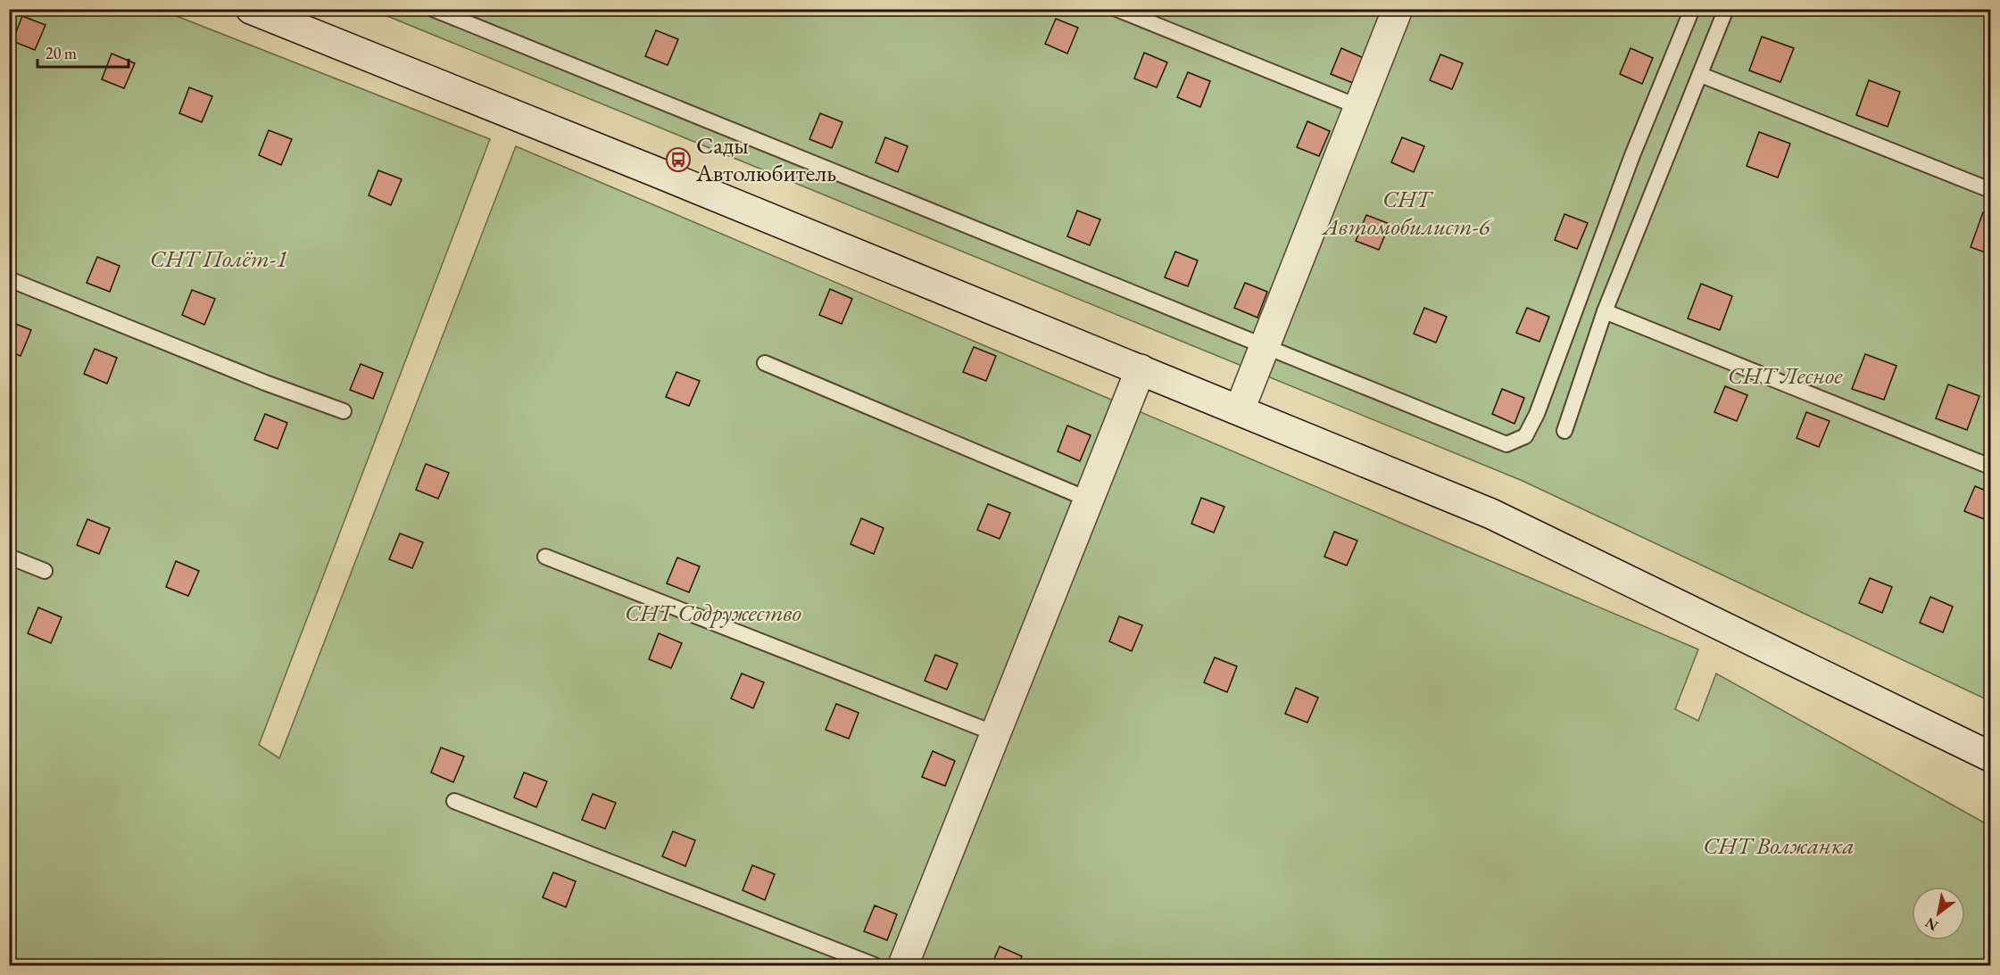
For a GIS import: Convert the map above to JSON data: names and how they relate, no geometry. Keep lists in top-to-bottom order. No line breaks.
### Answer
{"parks":["СНТ Автомобилист-6","СНТ Полёт-1","СНТ Лесное","СНТ Содружество","СНТ Волжанка"],"places":{"bus stop":["Сады Автолюбитель"]},"scale_bar":"20 m","north":"bottom left"}
